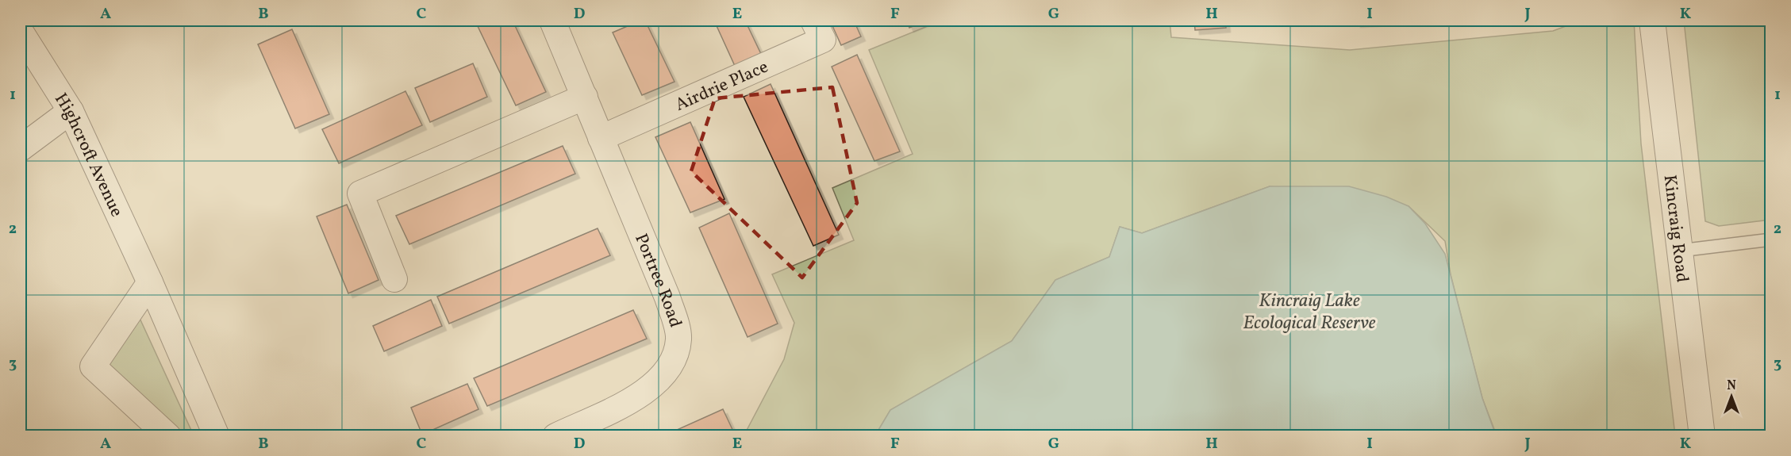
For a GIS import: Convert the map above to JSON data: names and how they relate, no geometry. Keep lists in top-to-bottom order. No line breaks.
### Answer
{"streets":{"street":["Airdrie Place","Highcroft Avenue","Kincraig Road","Portree Road"]},"crossings":[["Airdrie Place","Portree Road"]],"water":["Kincraig Lake Ecological Reserve"],"north":"top","grid":{"columns":["A","B","C","D","E","F","G","H","I","J","K"],"rows":["1","2","3"]}}
